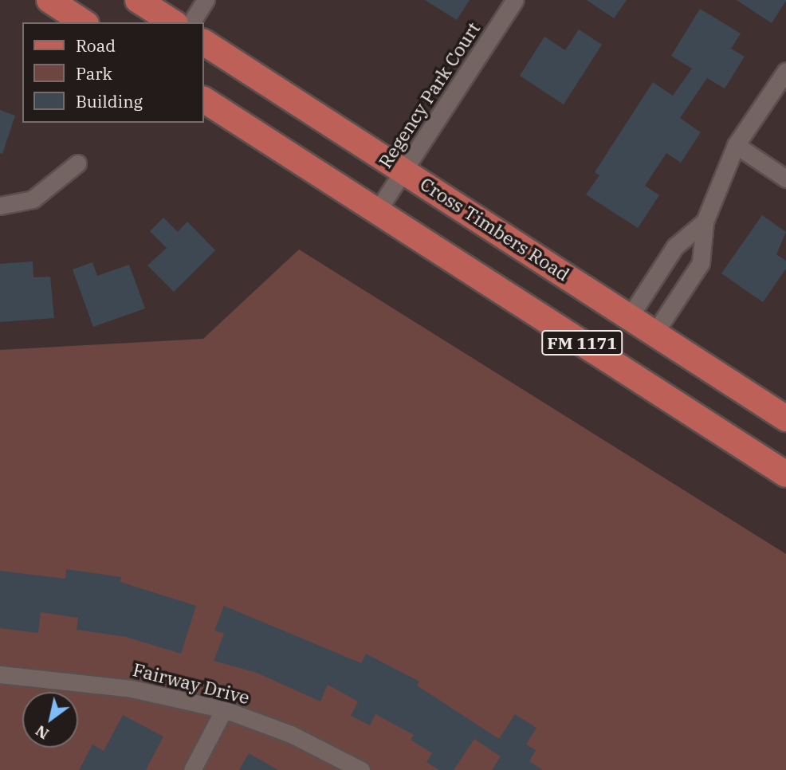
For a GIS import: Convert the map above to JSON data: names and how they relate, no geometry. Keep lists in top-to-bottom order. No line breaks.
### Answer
{"streets":{"main road":["Cross Timbers Road","FM 1171"],"street":["Regency Park Court","Fairway Drive"]},"crossings":[["Regency Park Court","Cross Timbers Road"],["Regency Park Court","FM 1171"]],"legend":["Road","Park","Building"],"north":"bottom left"}
